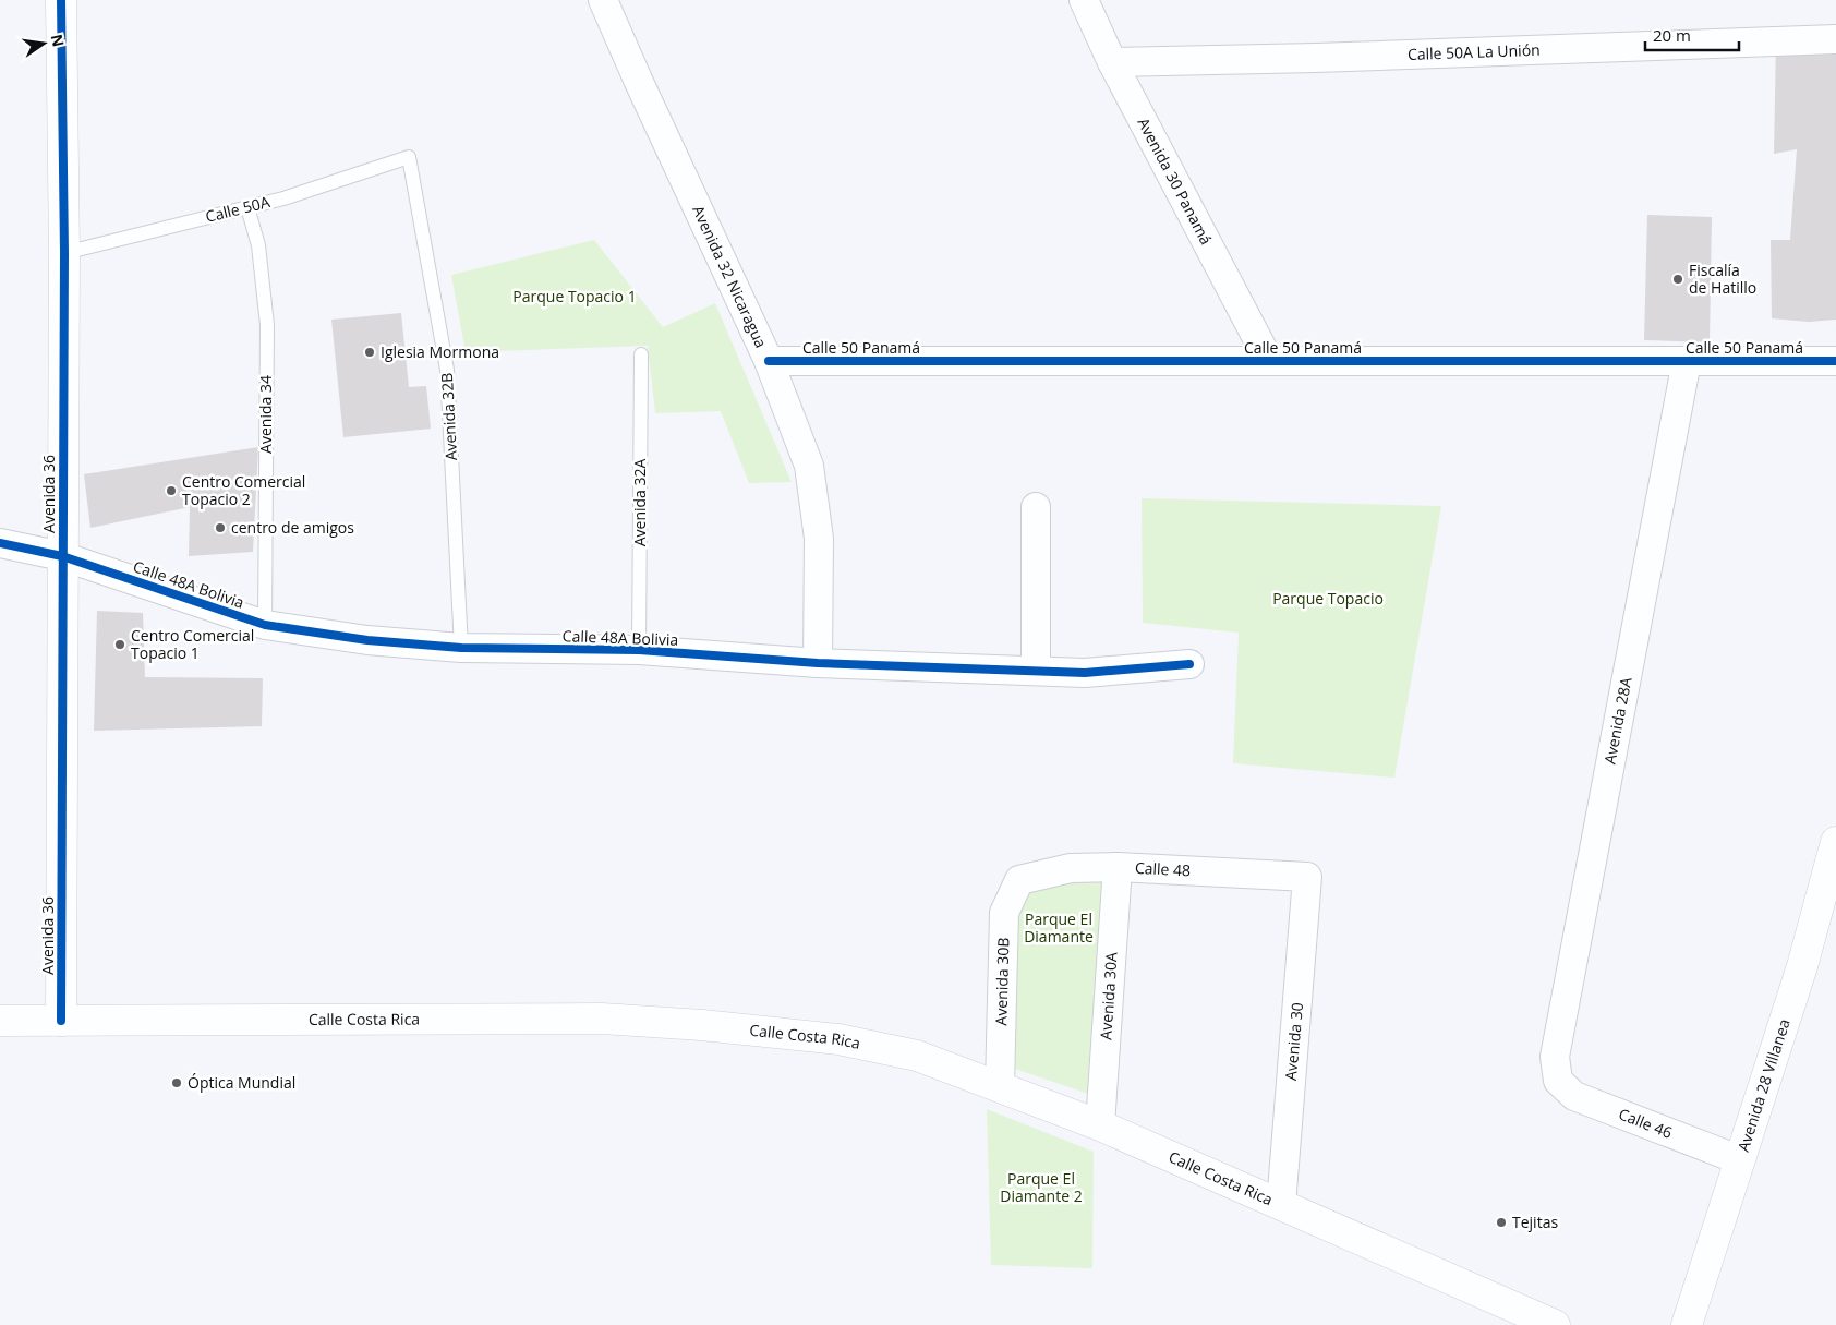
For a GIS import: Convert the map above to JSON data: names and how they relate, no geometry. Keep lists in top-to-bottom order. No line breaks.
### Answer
{"streets":{"main road":["Avenida 36","Calle Costa Rica","Avenida 28 Villanea"],"street":["Calle 50A La Unión","Avenida 30 Panamá","Avenida 32 Nicaragua","Calle 50 Panamá","Calle 48A Bolivia","Avenida 28A","Calle 48","Avenida 30B","Avenida 30A","Avenida 30","Calle 46"],"lane":["Calle 50A","Avenida 34","Avenida 32B","Avenida 32A"]},"crossings":[["Calle 50A La Unión","Avenida 30 Panamá"],["Avenida 30 Panamá","Calle 50 Panamá"],["Calle 50A","Avenida 34"],["Calle 50A","Avenida 32B"],["Calle 50A","Avenida 36"],["Avenida 32 Nicaragua","Calle 50 Panamá"],["Avenida 32 Nicaragua","Calle 48A Bolivia"],["Calle 50 Panamá","Avenida 28A"],["Avenida 34","Calle 48A Bolivia"],["Avenida 32B","Calle 48A Bolivia"],["Avenida 36","Calle 48A Bolivia"],["Avenida 36","Calle Costa Rica"],["Avenida 32A","Calle 48A Bolivia"],["Avenida 28A","Calle 46"],["Calle 48","Avenida 30B"],["Calle 48","Avenida 30A"],["Calle 48","Avenida 30"],["Avenida 30B","Calle Costa Rica"],["Avenida 30A","Calle Costa Rica"],["Calle Costa Rica","Avenida 30"],["Avenida 28 Villanea","Calle 46"]],"parks":["Parque Topacio 1","Parque Topacio","Parque El Diamante","Parque El Diamante 2"],"places":["Fiscalía de Hatillo","Iglesia Mormona","Centro Comercial Topacio 2","centro de amigos","Centro Comercial Topacio 1","Óptica Mundial","Tejitas"],"scale_bar":"20 m","north":"right"}
